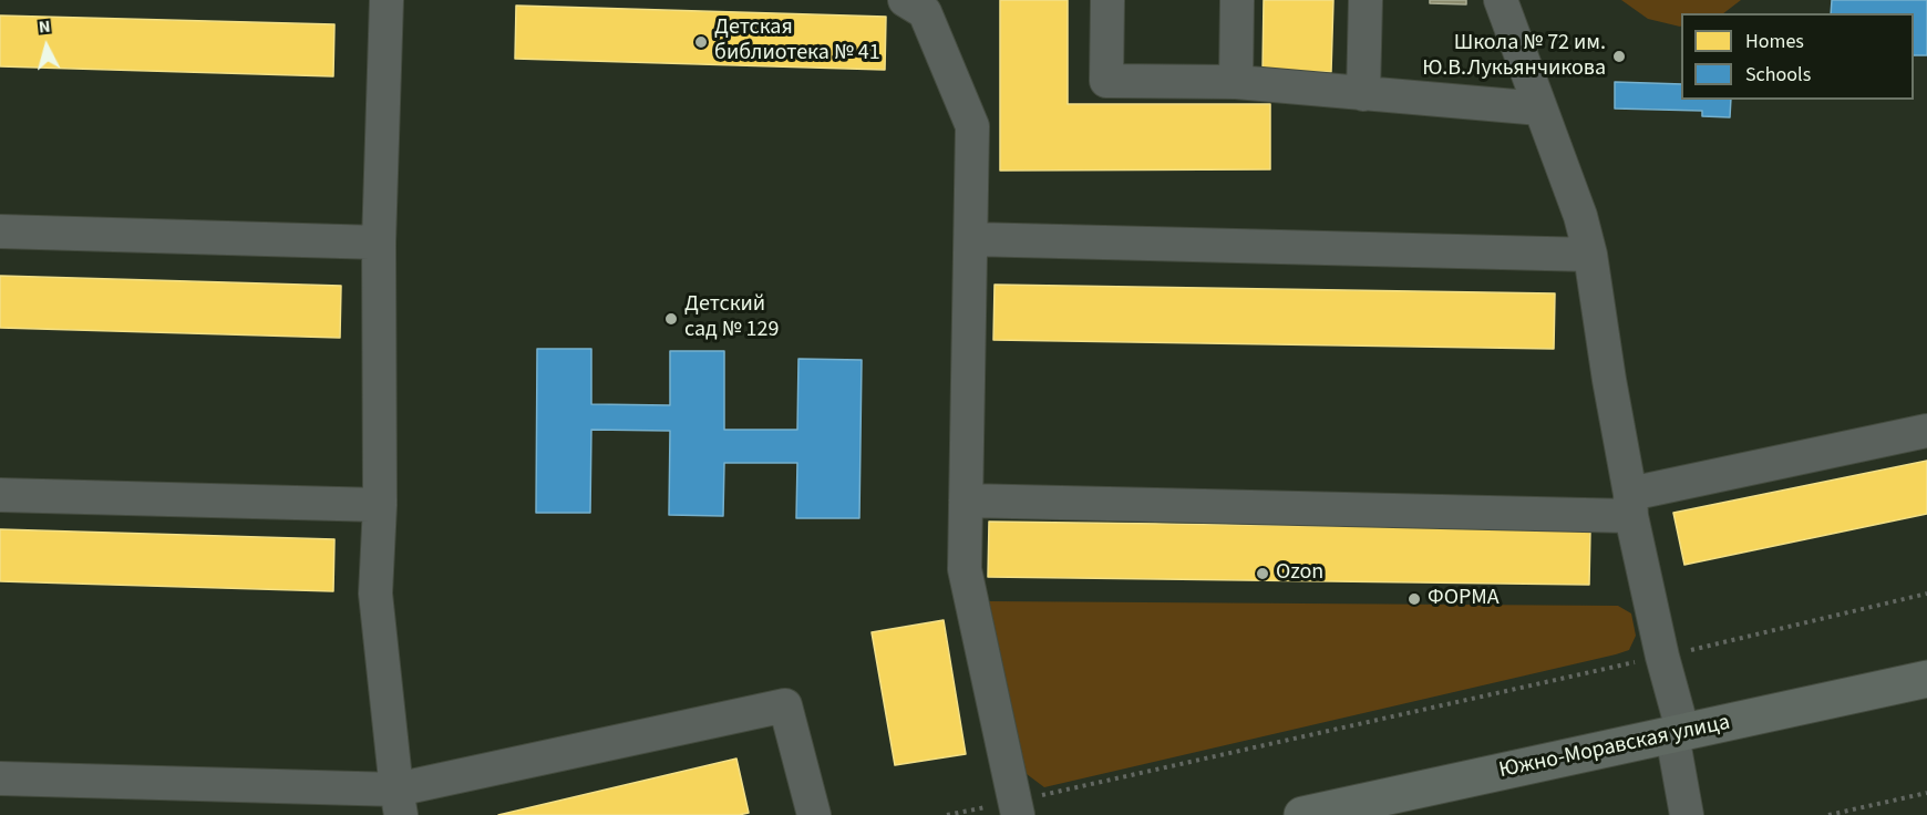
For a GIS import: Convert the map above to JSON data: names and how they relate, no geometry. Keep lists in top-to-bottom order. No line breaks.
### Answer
{"streets":{"main road":["Южно-Моравская улица"]},"places":["Детская библиотека № 41","Школа № 72 им. Ю.В.Лукьянчикова","Детский сад № 129","Ozon","ФОРМА"],"legend":["Homes","Schools"],"north":"top"}
